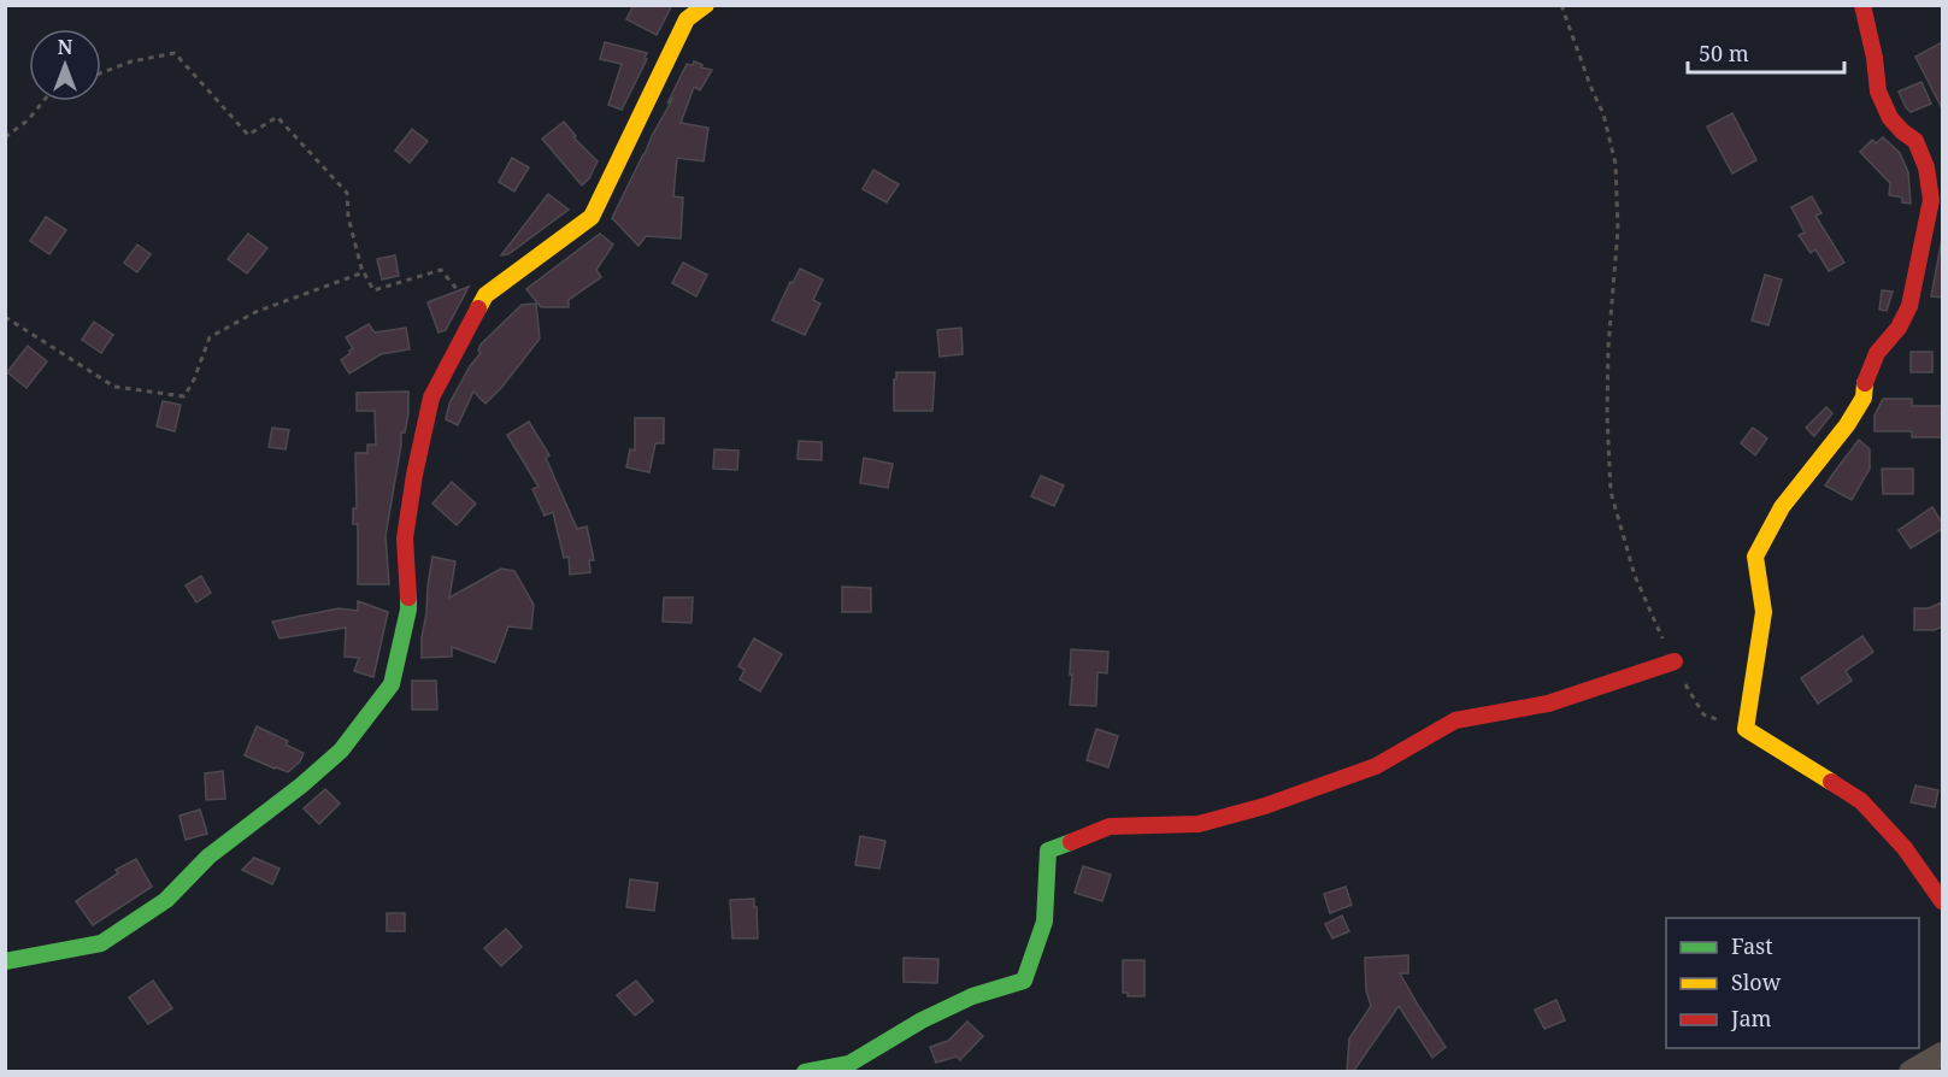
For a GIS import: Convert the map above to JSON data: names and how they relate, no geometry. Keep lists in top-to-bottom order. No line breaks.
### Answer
{"legend":["Fast","Slow","Jam"],"scale_bar":"50 m","north":"top"}
